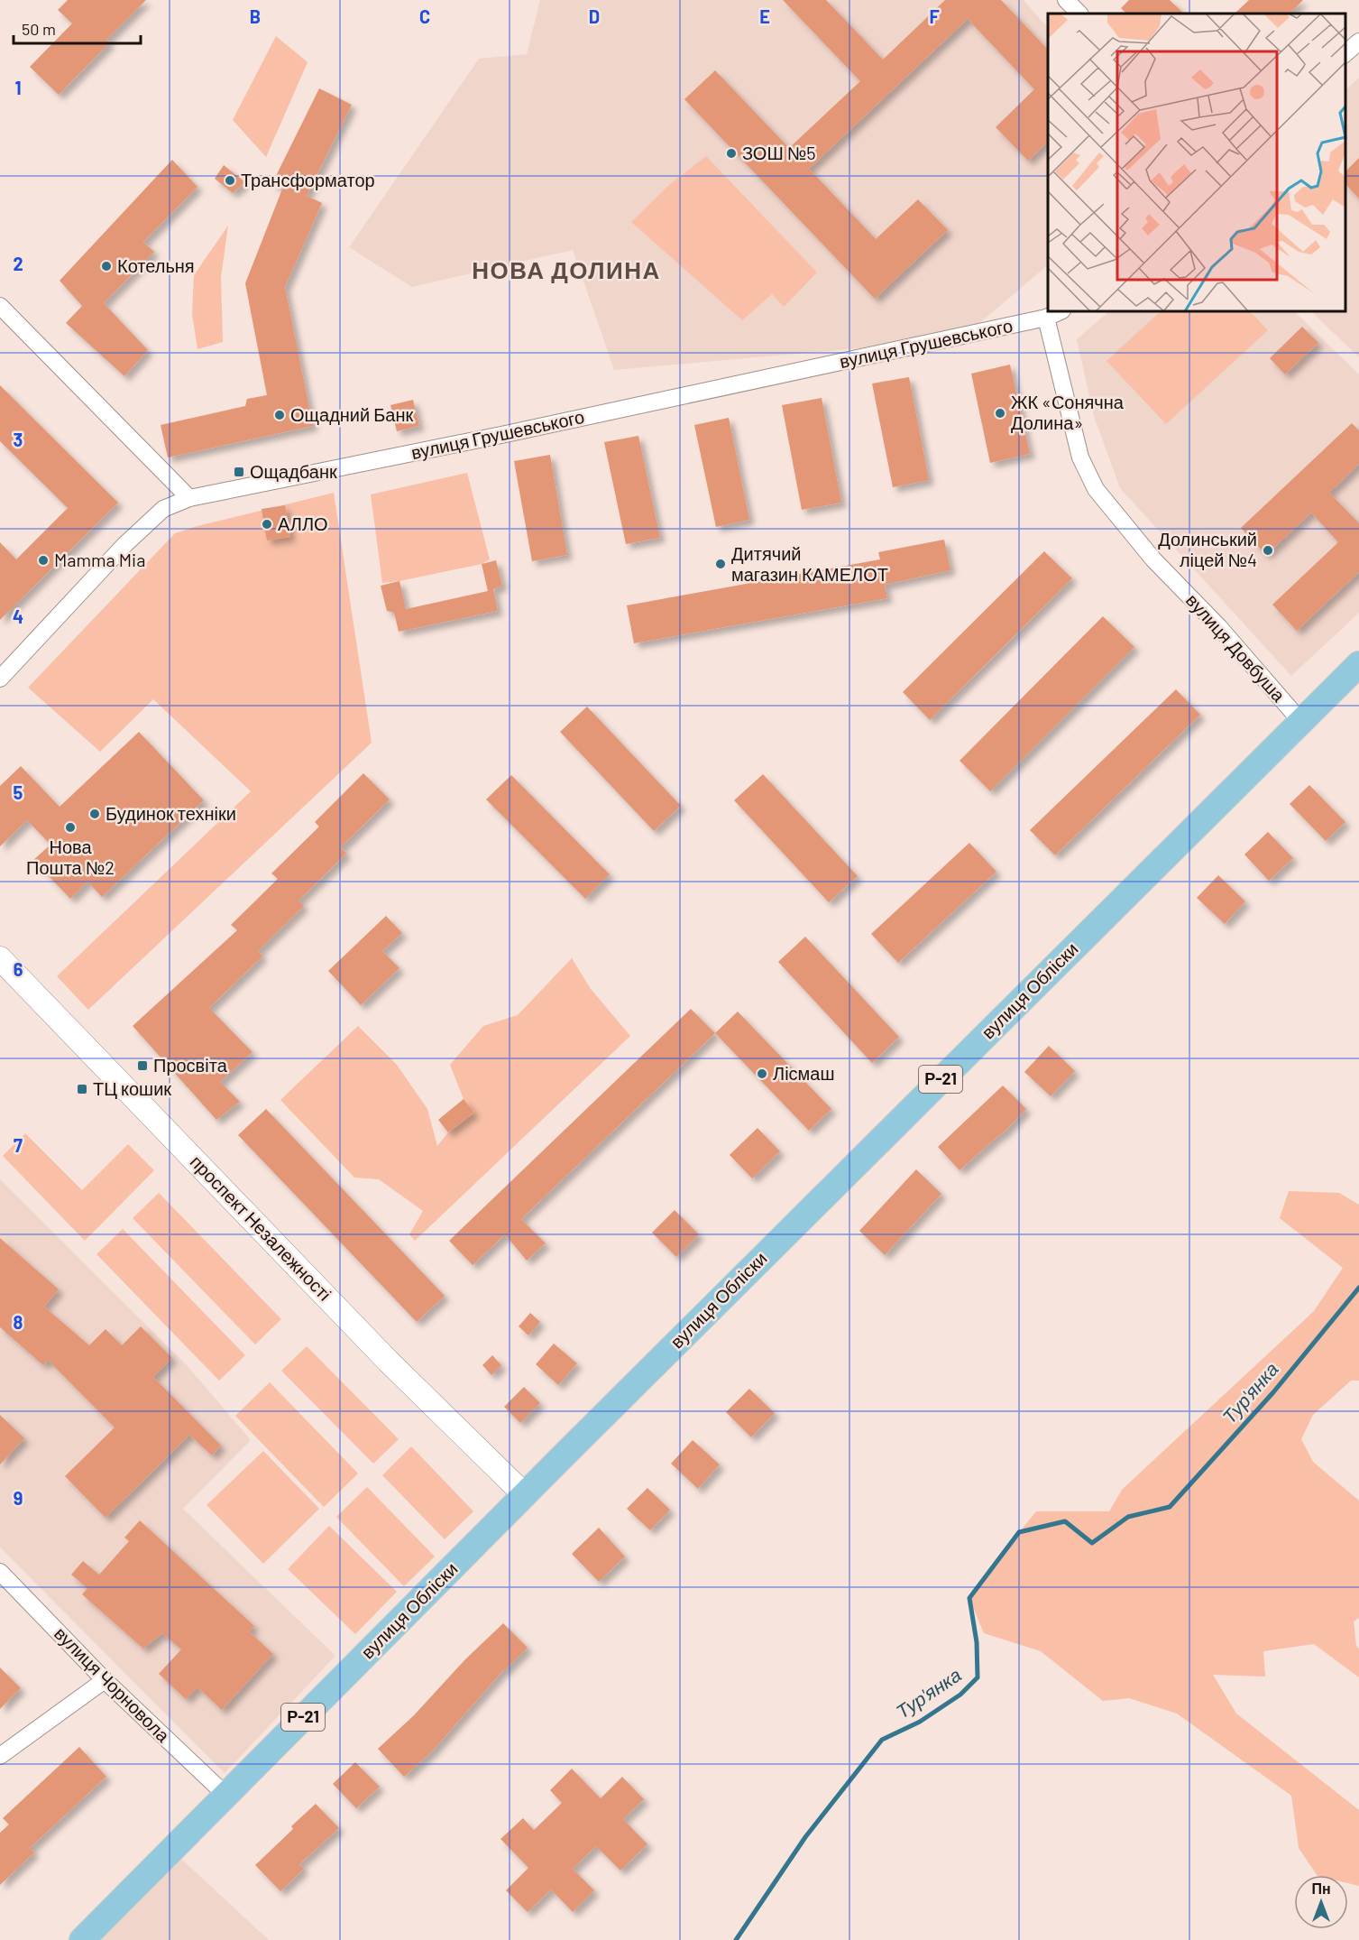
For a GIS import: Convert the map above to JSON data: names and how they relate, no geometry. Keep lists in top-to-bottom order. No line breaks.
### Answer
{"streets":{"main road":["вулиця Обліски","Р-21","проспект Незалежності"],"street":["вулиця Грушевського","вулиця Довбуша","вулиця Чорновола"]},"crossings":[["вулиця Грушевського","вулиця Довбуша"],["вулиця Довбуша","вулиця Обліски"],["вулиця Обліски","проспект Незалежності"],["вулиця Обліски","вулиця Чорновола"]],"districts":["НОВА ДОЛИНА"],"water":["Тур'янка"],"places":{"other":["ЗОШ №5","Трансформатор","Котельня","ЖК «Сонячна Долина»","Ощадний Банк","АЛЛО","Долинський ліцей №4","Mamma Mia","Дитячий магазин КАМЕЛОТ","Будинок техніки","Нова Пошта №2","Лісмаш"],"transit":["Ощадбанк","Просвіта","ТЦ кошик"]},"scale_bar":"50 m","north":"top","grid":{"columns":["B","C","D","E","F"],"rows":["1","2","3","4","5","6","7","8","9"]}}
